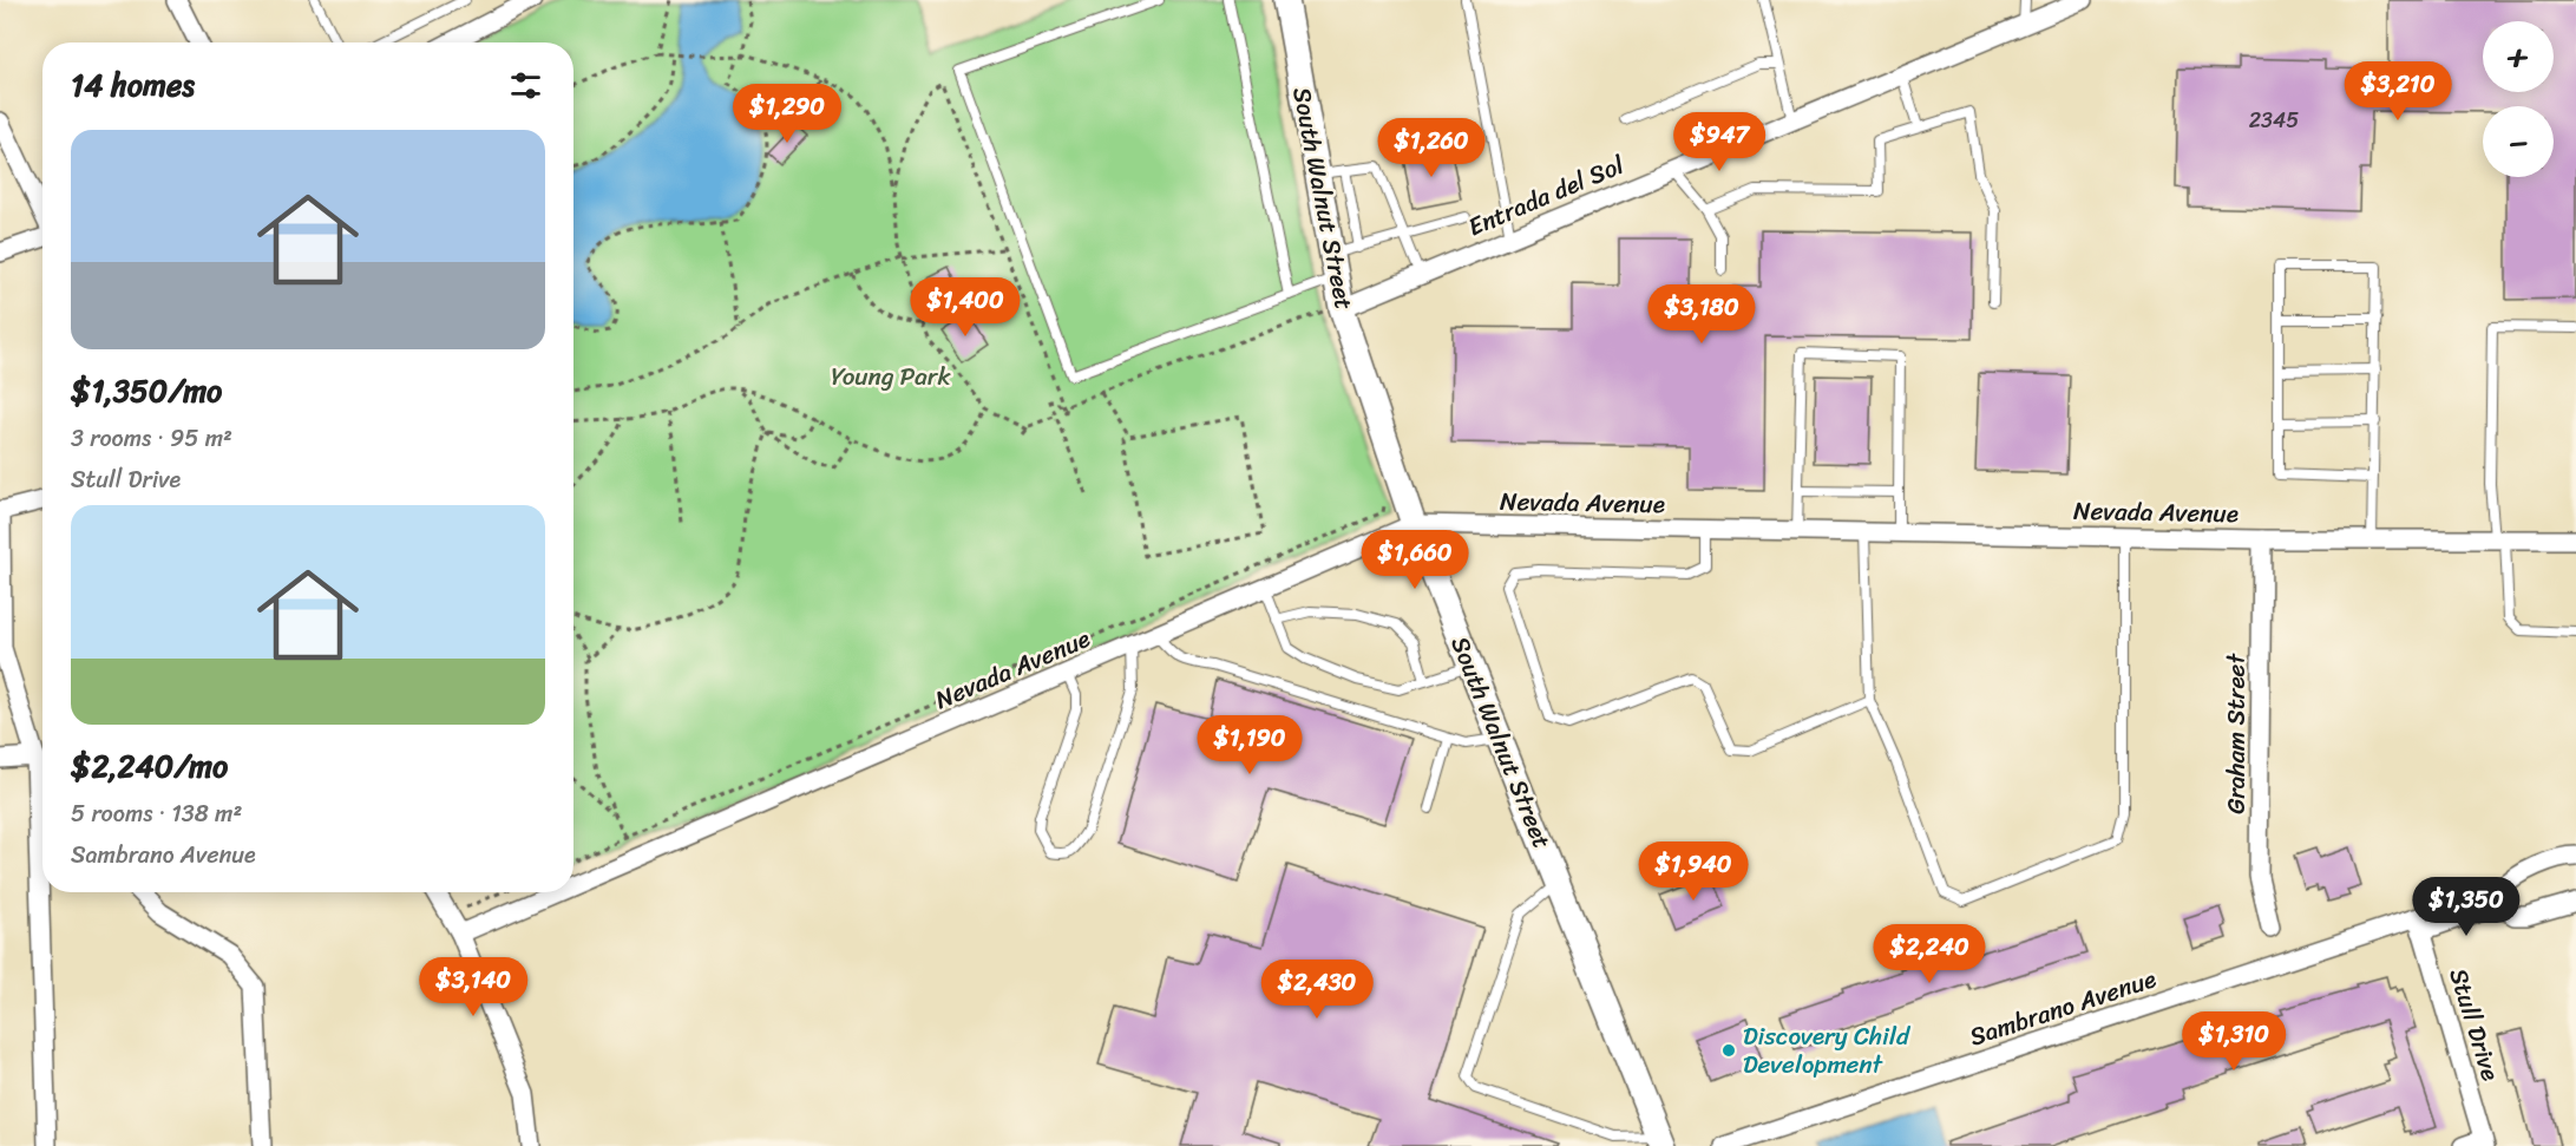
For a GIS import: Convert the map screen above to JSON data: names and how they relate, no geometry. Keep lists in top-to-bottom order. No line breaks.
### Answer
{"streets":{"street":["Entrada del Sol","South Walnut Street","Nevada Avenue","Graham Street","Sambrano Avenue","Stull Drive"]},"crossings":[["Entrada del Sol","South Walnut Street"],["South Walnut Street","Nevada Avenue"],["Nevada Avenue","Graham Street"],["Sambrano Avenue","Stull Drive"]],"parks":["Young Park"],"places":["Discovery Child Development"],"house_numbers":["2345"],"page":{"map_buttons":["+","−"],"heading":"14 homes","price":["$3,210","$1,290","$947","$1,260","$1,400","$3,180","$1,660","$1,190","$1,940","$1,350","$2,240","$3,140","$2,430","$1,310"],"list":[{"name":"$1,350/mo","note":"3 rooms · 95 m² · Stull Drive"},{"name":"$2,240/mo","note":"5 rooms · 138 m² · Sambrano Avenue"}]}}
